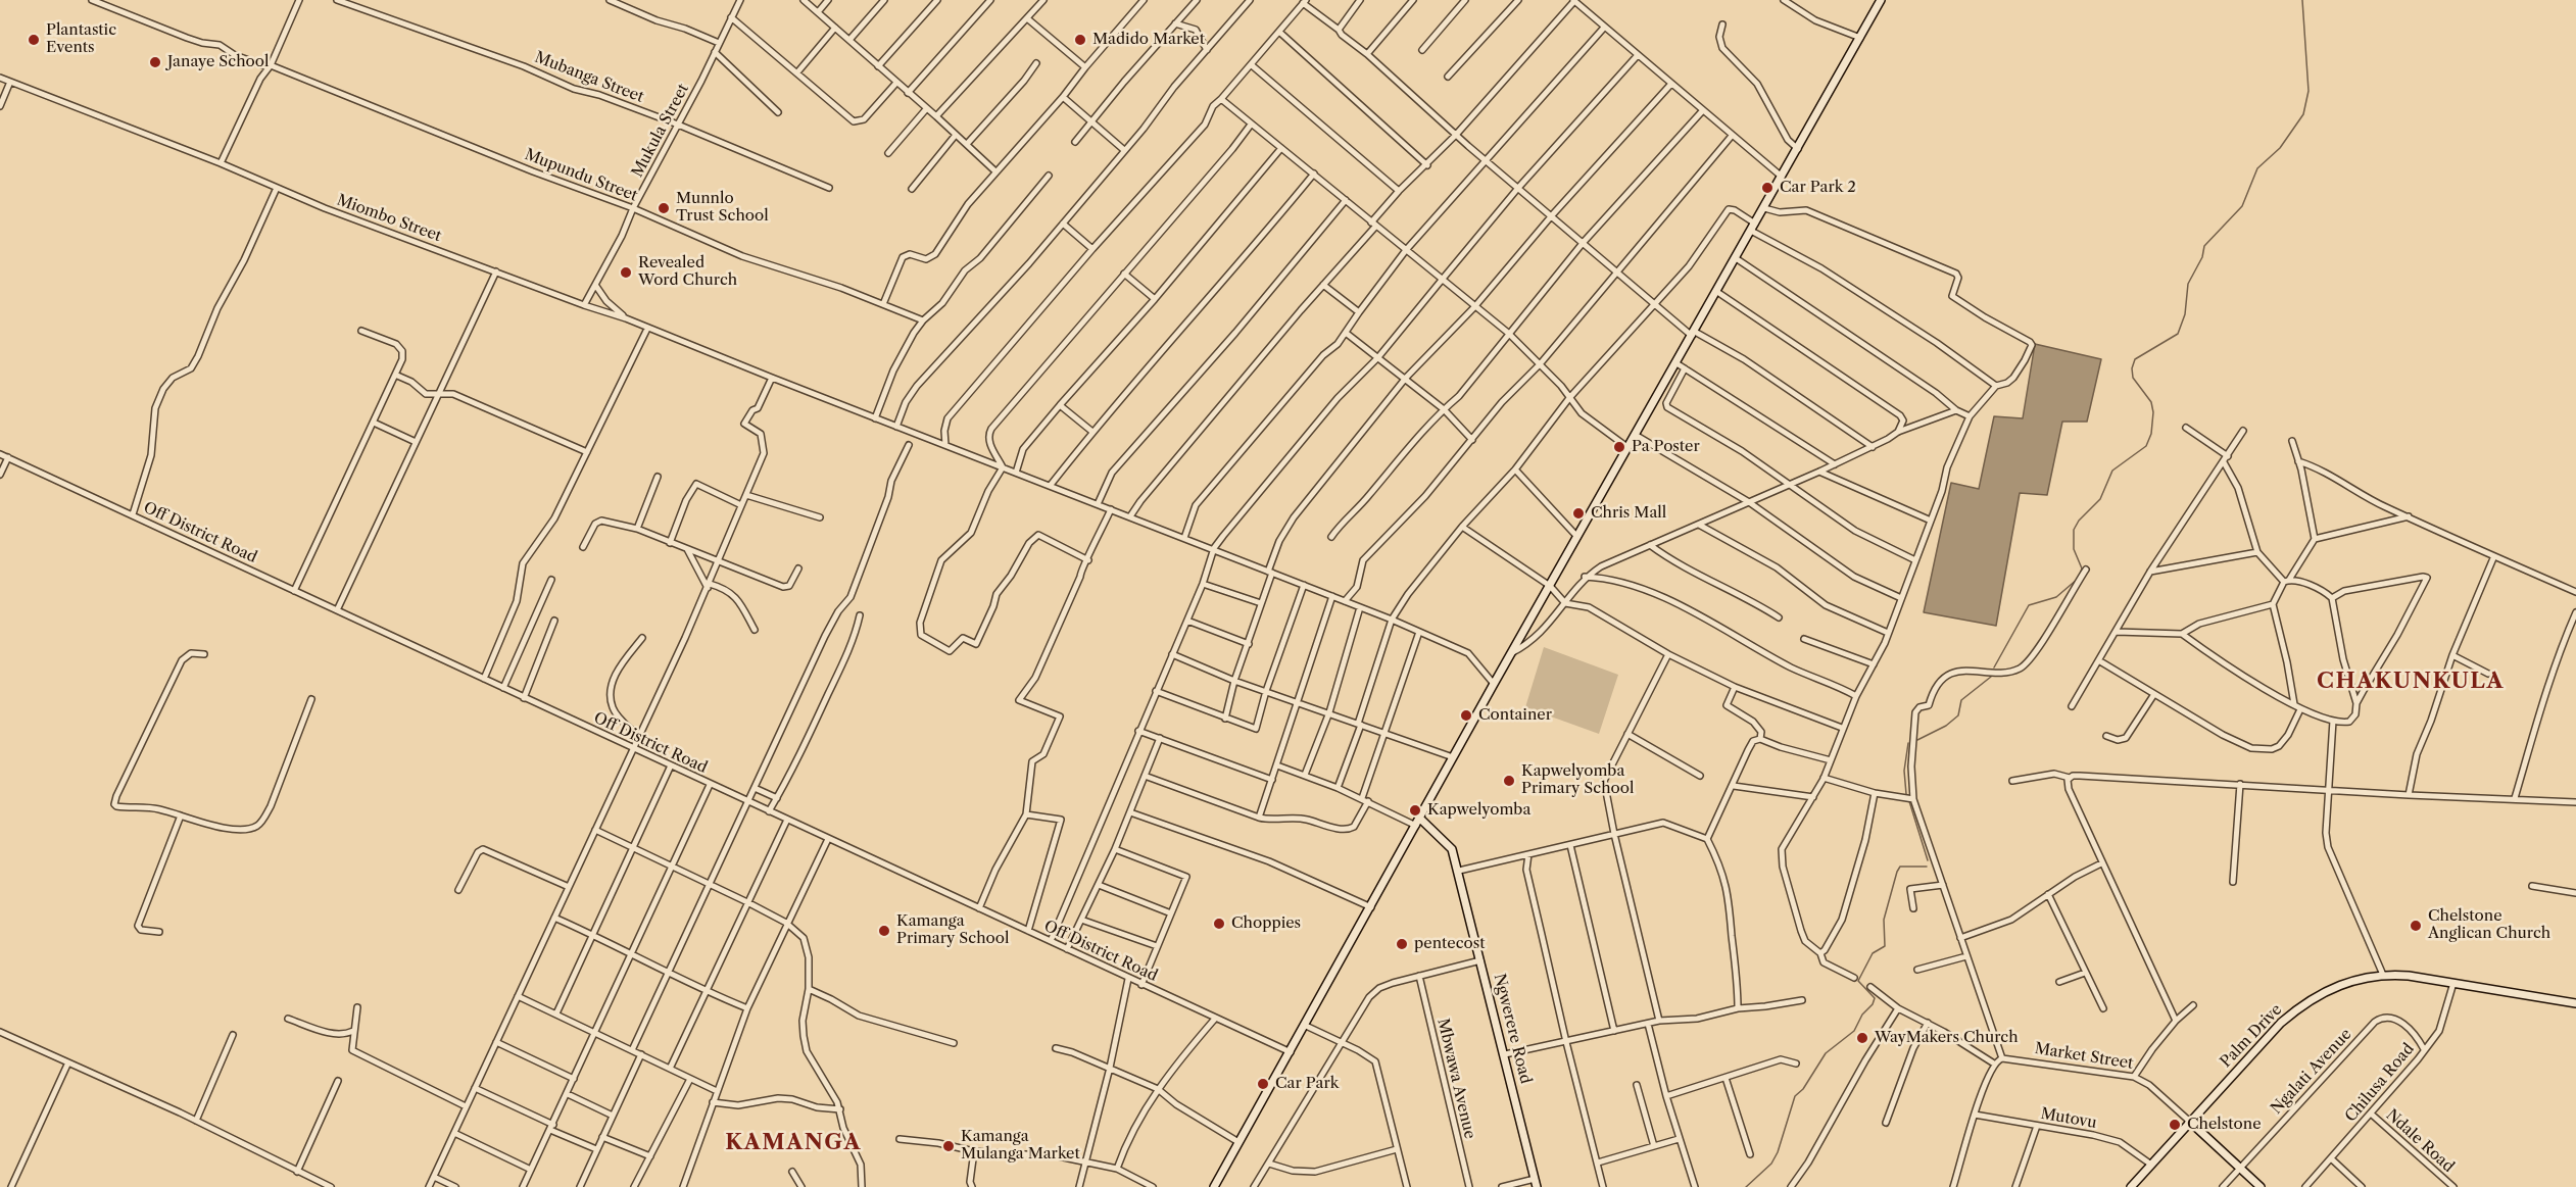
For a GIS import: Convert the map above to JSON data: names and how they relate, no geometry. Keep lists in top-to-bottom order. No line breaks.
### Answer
{"streets":{"street":["Mubanga Street","Mukula Street","Mupundu Street","Miombo Street","Off District Road","Ngwerere Road","Palm Drive","Market Street","Ngalati Avenue","Mbwawa Avenue","Chilusa Road","Mutovu","Ndale Road"]},"crossings":[["Mubanga Street","Mukula Street"],["Mukula Street","Mupundu Street"],["Mukula Street","Miombo Street"],["Palm Drive","Market Street"],["Palm Drive","Chilusa Road"],["Palm Drive","Mutovu"],["Market Street","Ngalati Avenue"],["Ngalati Avenue","Chilusa Road"],["Chilusa Road","Ndale Road"]],"districts":["CHAKUNKULA","KAMANGA"],"places":["Plantastic Events","Madido Market","Janaye School","Car Park 2","Munnlo Trust School","Revealed Word Church","Pa Poster","Chris Mall","Container","Kapwelyomba Primary School","Kapwelyomba","Choppies","Chelstone Anglican Church","Kamanga Primary School","pentecost","WayMakers Church","Car Park","Chelstone","Kamanga Mulanga Market"]}
